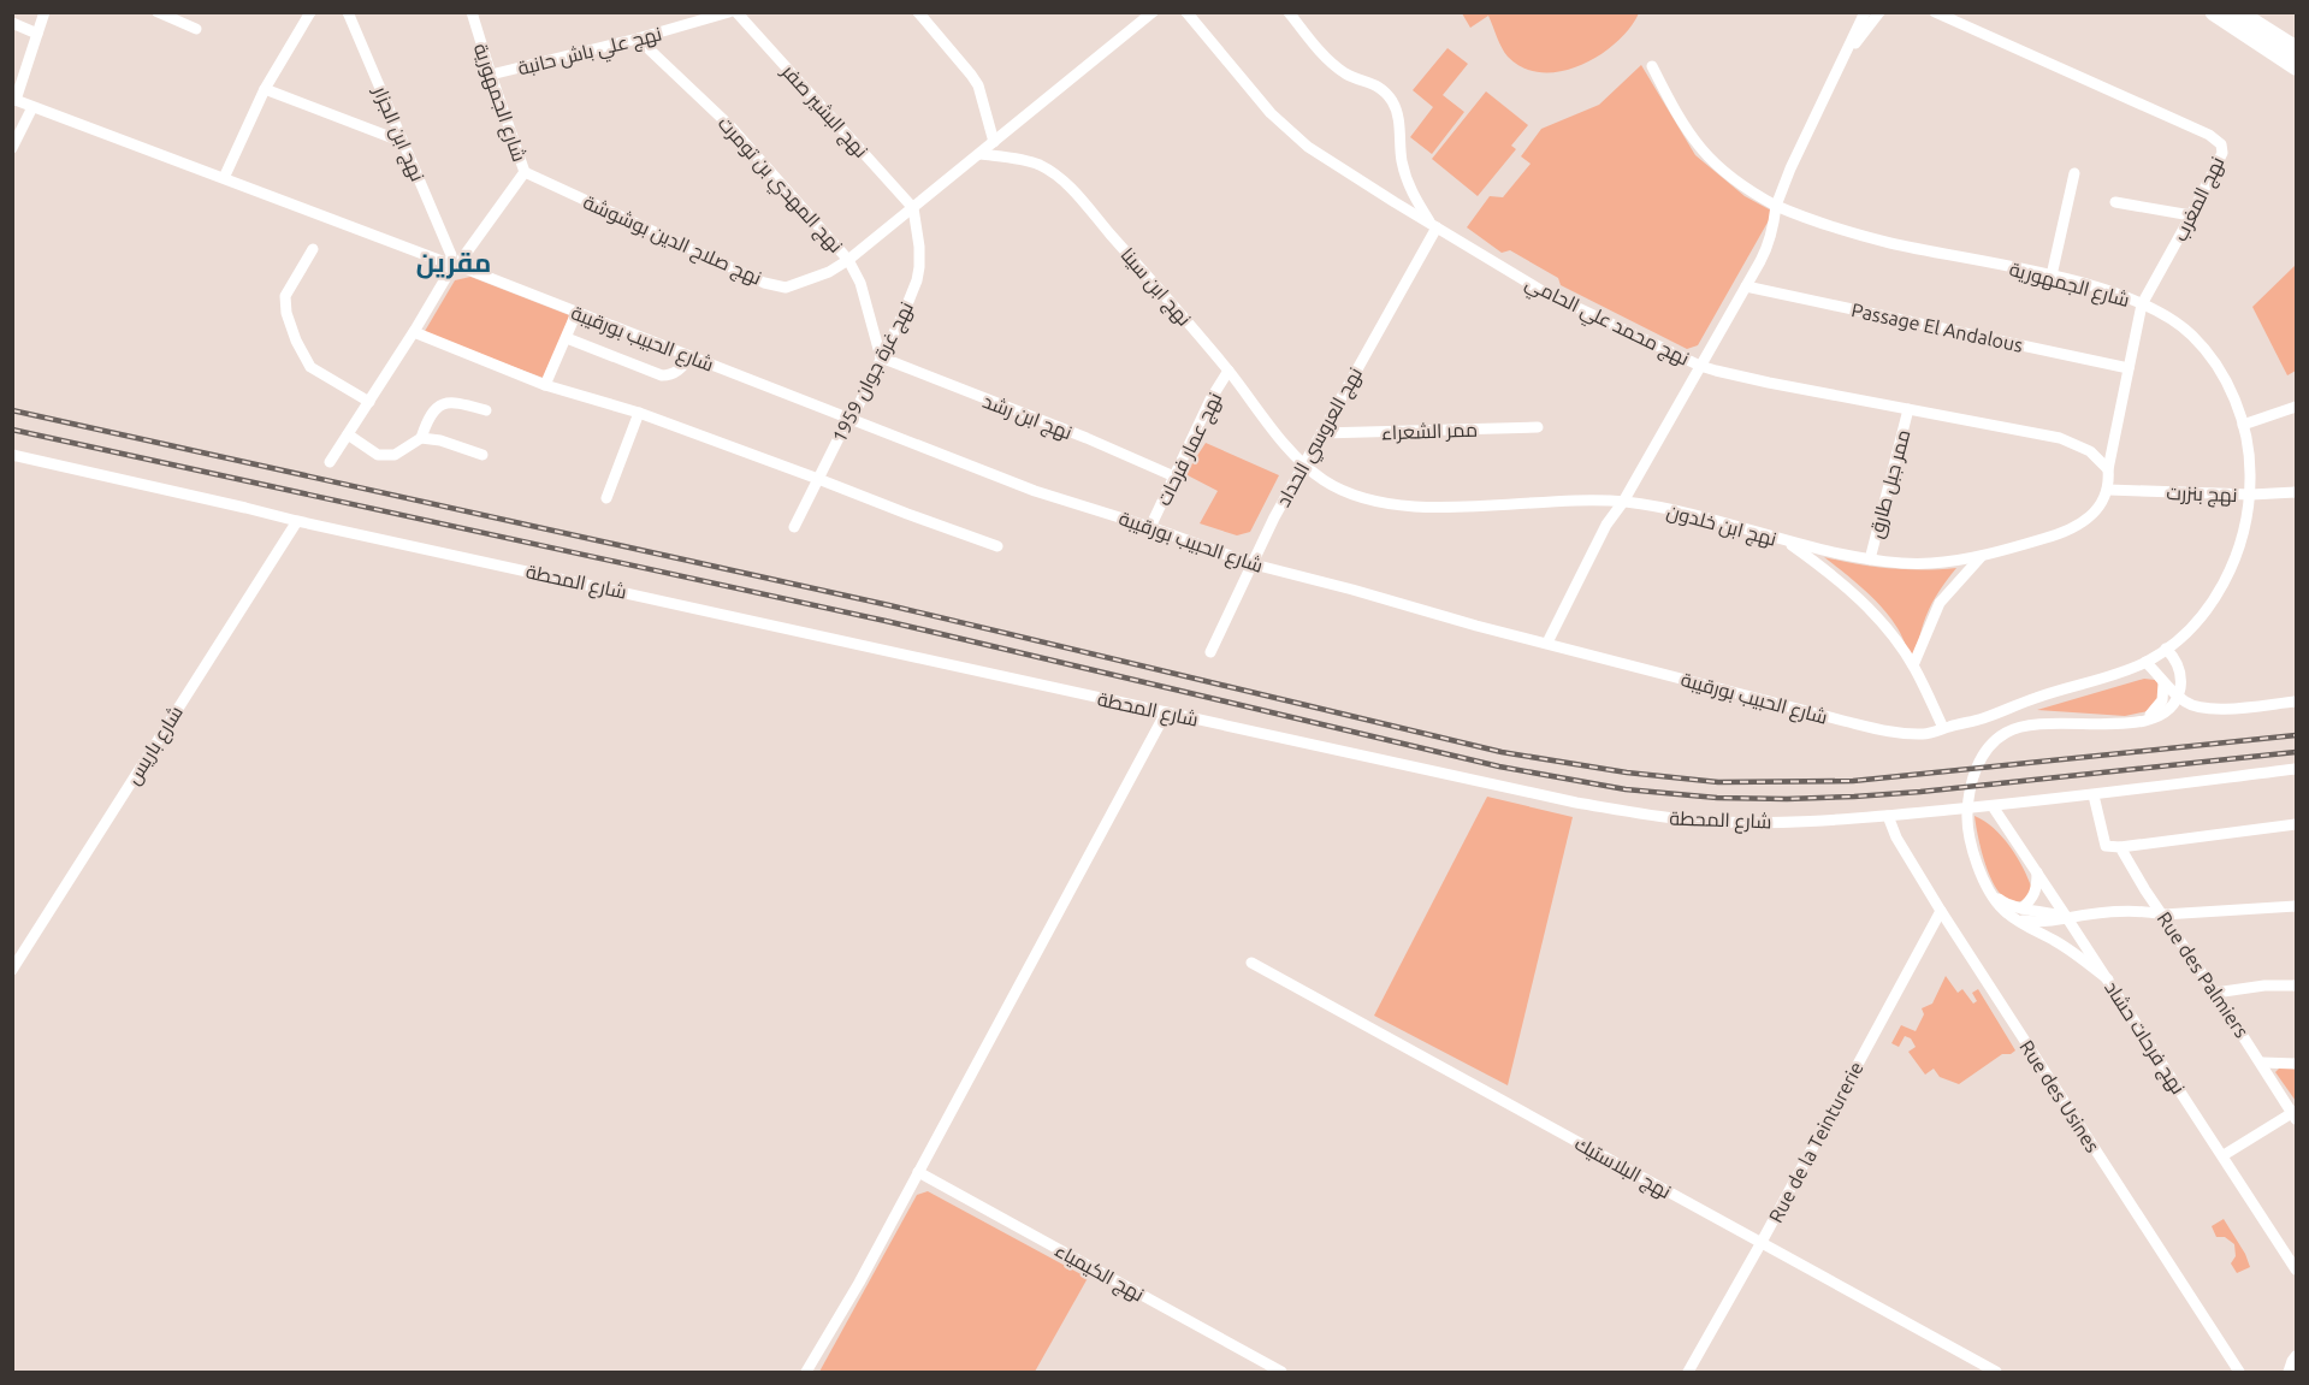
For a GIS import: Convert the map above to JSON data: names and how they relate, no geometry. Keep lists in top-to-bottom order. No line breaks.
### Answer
{"streets":{"street":["نهج علي باش حانبة","شارع الجمهورية","نهج البشير صفر","نهج ابن الجزار","نهج المهدي بن تومرت","نهج المغرب","نهج صلاح الدين بوشوشة","نهج ابن سينا","نهج محمد علي الحامي","Passage El Andalous","شارع الحبيب بورقيبة","نهج غرة جوان 1959","نهج ابن رشد","ممر الشعراء","نهج العروسي الحداد","نهج عمار فرحات","ممر جبل طارق","نهج بنزرت","نهج ابن خلدون","شارع المحطة","شارع باريس","Rue des Palmiers","نهج فرحات حشاد","Rue des Usines","Rue de la Teinturerie","نهج البلاستيك","نهج الكيمياء"]},"crossings":[["نهج علي باش حانبة","شارع الجمهورية"],["نهج علي باش حانبة","نهج المهدي بن تومرت"],["شارع الجمهورية","نهج ابن الجزار"],["شارع الجمهورية","نهج المغرب"],["شارع الجمهورية","نهج صلاح الدين بوشوشة"],["شارع الجمهورية","شارع الحبيب بورقيبة"],["شارع الجمهورية","نهج بنزرت"],["نهج البشير صفر","نهج صلاح الدين بوشوشة"],["نهج البشير صفر","نهج غرة جوان 1959"],["نهج ابن الجزار","شارع الحبيب بورقيبة"],["نهج المهدي بن تومرت","نهج صلاح الدين بوشوشة"],["نهج المهدي بن تومرت","نهج غرة جوان 1959"],["نهج المهدي بن تومرت","نهج ابن رشد"],["نهج المغرب","نهج محمد علي الحامي"],["نهج المغرب","Passage El Andalous"],["نهج صلاح الدين بوشوشة","نهج ابن سينا"],["نهج صلاح الدين بوشوشة","نهج غرة جوان 1959"],["نهج ابن سينا","نهج العروسي الحداد"],["نهج ابن سينا","نهج عمار فرحات"],["نهج ابن سينا","نهج ابن خلدون"],["نهج محمد علي الحامي","نهج العروسي الحداد"],["نهج محمد علي الحامي","ممر جبل طارق"],["شارع الحبيب بورقيبة","نهج غرة جوان 1959"],["شارع الحبيب بورقيبة","نهج العروسي الحداد"],["شارع الحبيب بورقيبة","نهج عمار فرحات"],["نهج غرة جوان 1959","نهج ابن رشد"],["نهج ابن رشد","نهج عمار فرحات"],["ممر الشعراء","نهج العروسي الحداد"],["نهج العروسي الحداد","نهج ابن خلدون"],["ممر جبل طارق","نهج ابن خلدون"],["نهج بنزرت","نهج ابن خلدون"],["شارع المحطة","شارع باريس"],["شارع المحطة","نهج فرحات حشاد"],["شارع المحطة","Rue des Usines"],["Rue des Usines","Rue de la Teinturerie"],["Rue de la Teinturerie","نهج البلاستيك"]],"districts":["مقرين"]}
